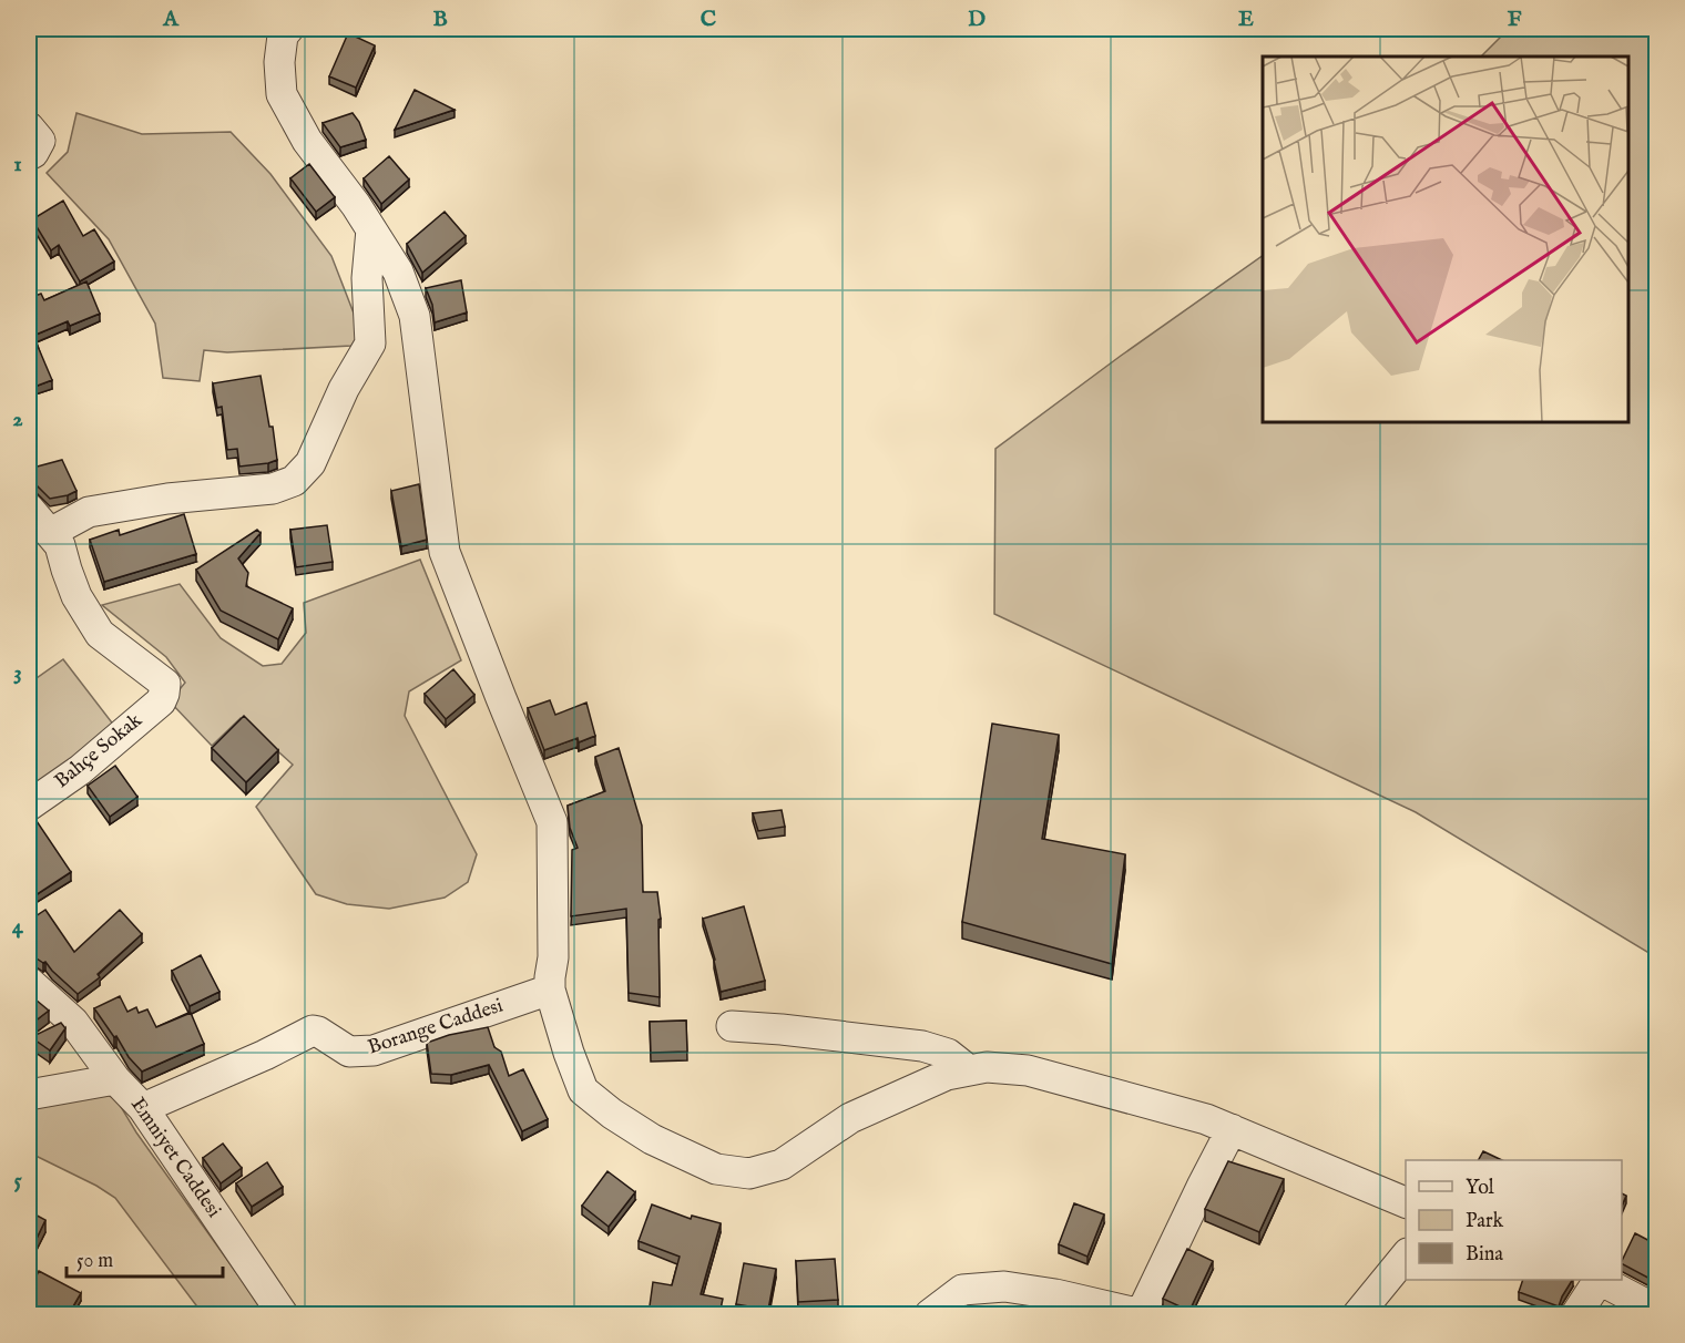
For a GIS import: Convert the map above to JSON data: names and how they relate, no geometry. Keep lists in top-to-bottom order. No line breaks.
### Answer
{"streets":{"street":["Bahçe Sokak","Borange Caddesi","Emniyet Caddesi"]},"crossings":[["Borange Caddesi","Emniyet Caddesi"]],"legend":["Yol","Park","Bina"],"scale_bar":"50 m","grid":{"columns":["A","B","C","D","E","F"],"rows":["1","2","3","4","5"]}}
